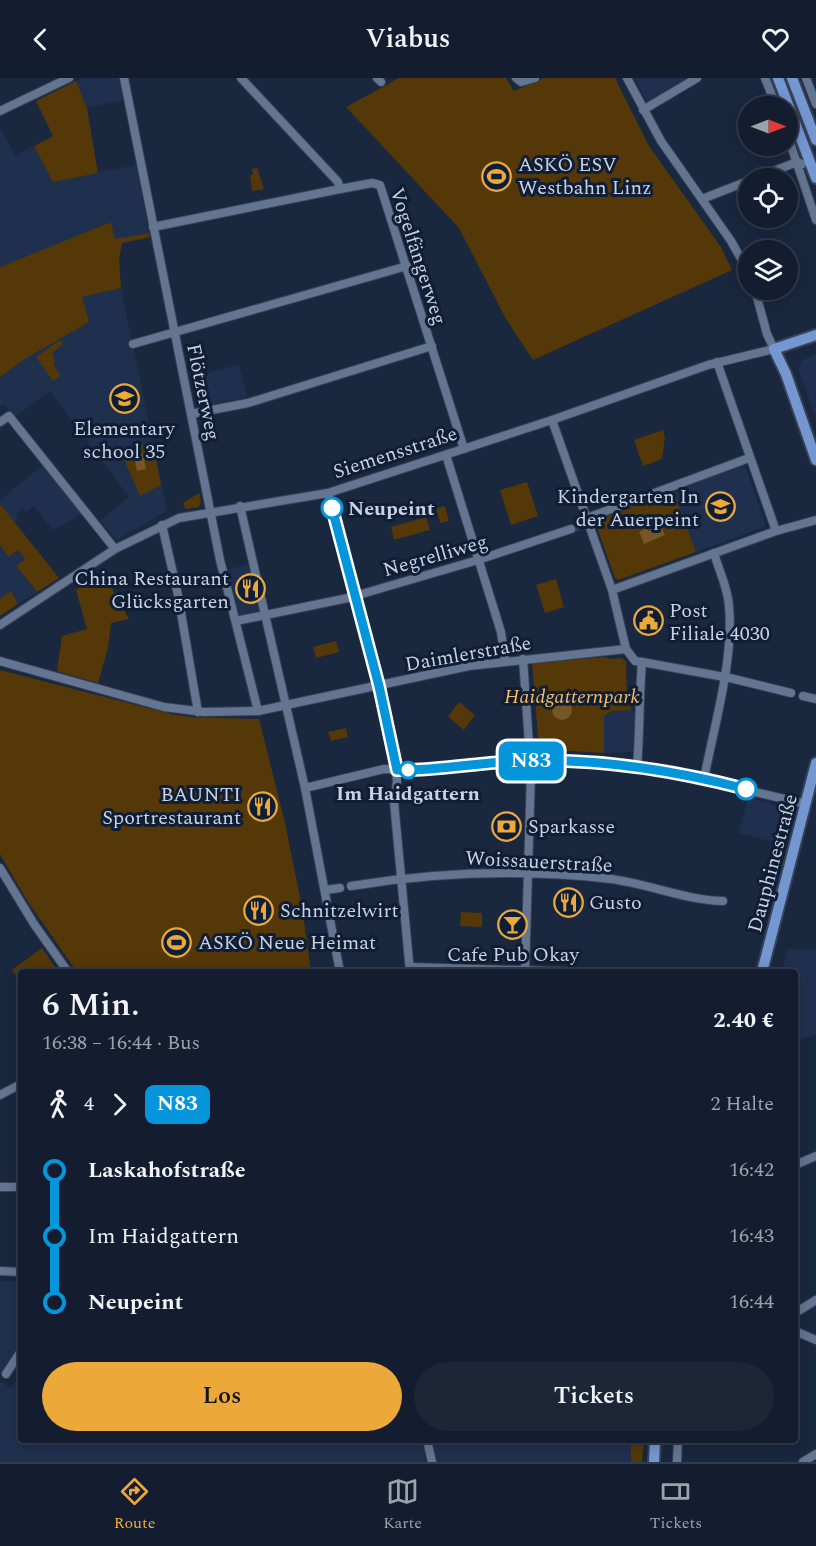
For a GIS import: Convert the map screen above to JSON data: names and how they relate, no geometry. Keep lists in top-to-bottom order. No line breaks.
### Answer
{"streets":{"main road":["Siemensstraße","Dauphinestraße"],"street":["Vogelfängerweg","Flötzerweg","Negrelliweg","Daimlerstraße","Woissauerstraße"]},"crossings":[["Vogelfängerweg","Siemensstraße"],["Flötzerweg","Siemensstraße"],["Flötzerweg","Negrelliweg"],["Flötzerweg","Daimlerstraße"]],"parks":["Haidgatternpark"],"places":{"sports":["ASKÖ ESV Westbahn Linz","ASKÖ Neue Heimat"],"school or university":["Elementary school 35","Kindergarten In der Auerpeint"],"other":["Neupeint","Im Haidgattern"],"restaurant":["China Restaurant Glücksgarten","BAUNTI Sportrestaurant","Gusto","Schnitzelwirt"],"public building":["Post Filiale 4030"],"bank":["Sparkasse"],"bar":["Cafe Pub Okay"]},"lines":["bus line N83"],"north":"right","page":{"header":"Viabus","on_map":"N83","heading":["6 Min.","16:38 – 16:44 · Bus","2.40 €"],"legs":["4","N83","2 Halte"],"list":[{"name":"Laskahofstraße","value":"16:42"},{"name":"Im Haidgattern","value":"16:43"},{"name":"Neupeint","value":"16:44"}],"buttons":["Los","Tickets"],"tabs":["Route","Karte","Tickets"]}}
